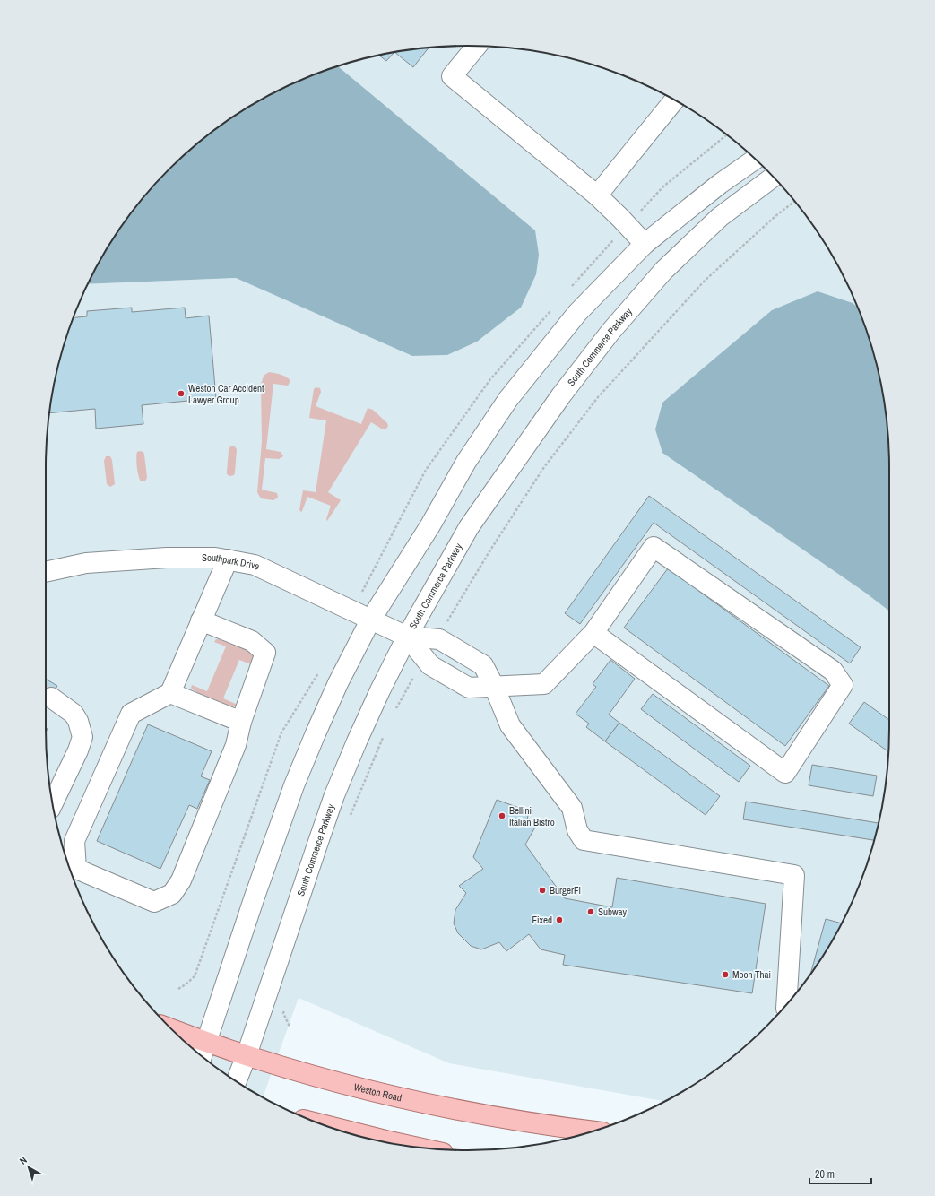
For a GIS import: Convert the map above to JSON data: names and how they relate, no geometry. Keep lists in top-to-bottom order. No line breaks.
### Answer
{"streets":{"main road":["Weston Road"],"street":["South Commerce Parkway","Southpark Drive"]},"crossings":[["South Commerce Parkway","Southpark Drive"],["South Commerce Parkway","Weston Road"]],"places":["Weston Car Accident Lawyer Group","Bellini Italian Bistro","BurgerFi","Subway","Fixed","Moon Thai"],"scale_bar":"20 m","north":"top left"}
